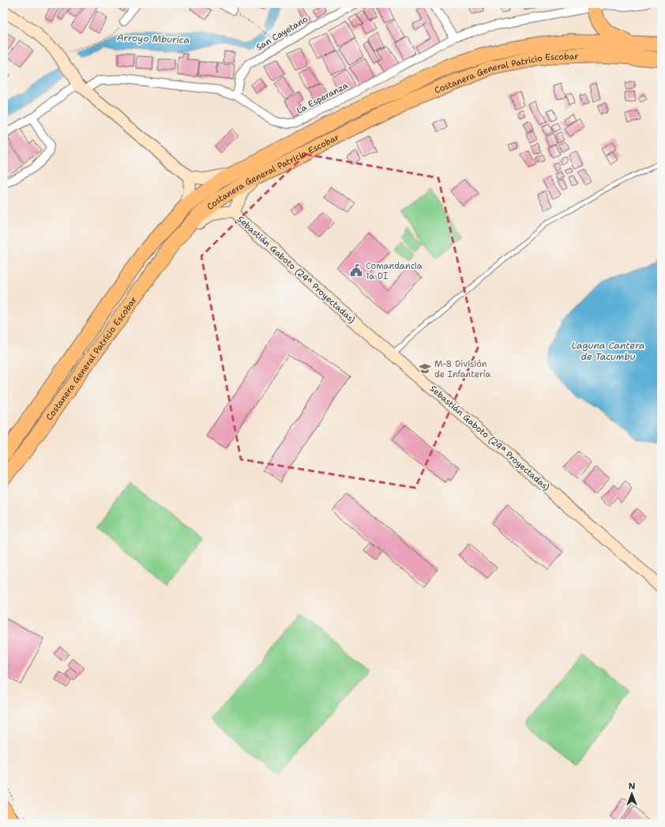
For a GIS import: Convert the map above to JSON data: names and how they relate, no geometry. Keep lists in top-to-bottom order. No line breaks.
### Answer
{"streets":{"highway":["Costanera General Patricio Escobar"],"street":["San Cayetano","La Esperanza","Sebastián Gaboto (24ª Proyectadas)"]},"crossings":[["San Cayetano","La Esperanza"]],"water":["Arroyo Mburica","Laguna Cantera de Tacumbu"],"places":{"public building":["Comandancia 1a DI"],"school or university":["M-8 División de Infantería"]},"north":"top"}
